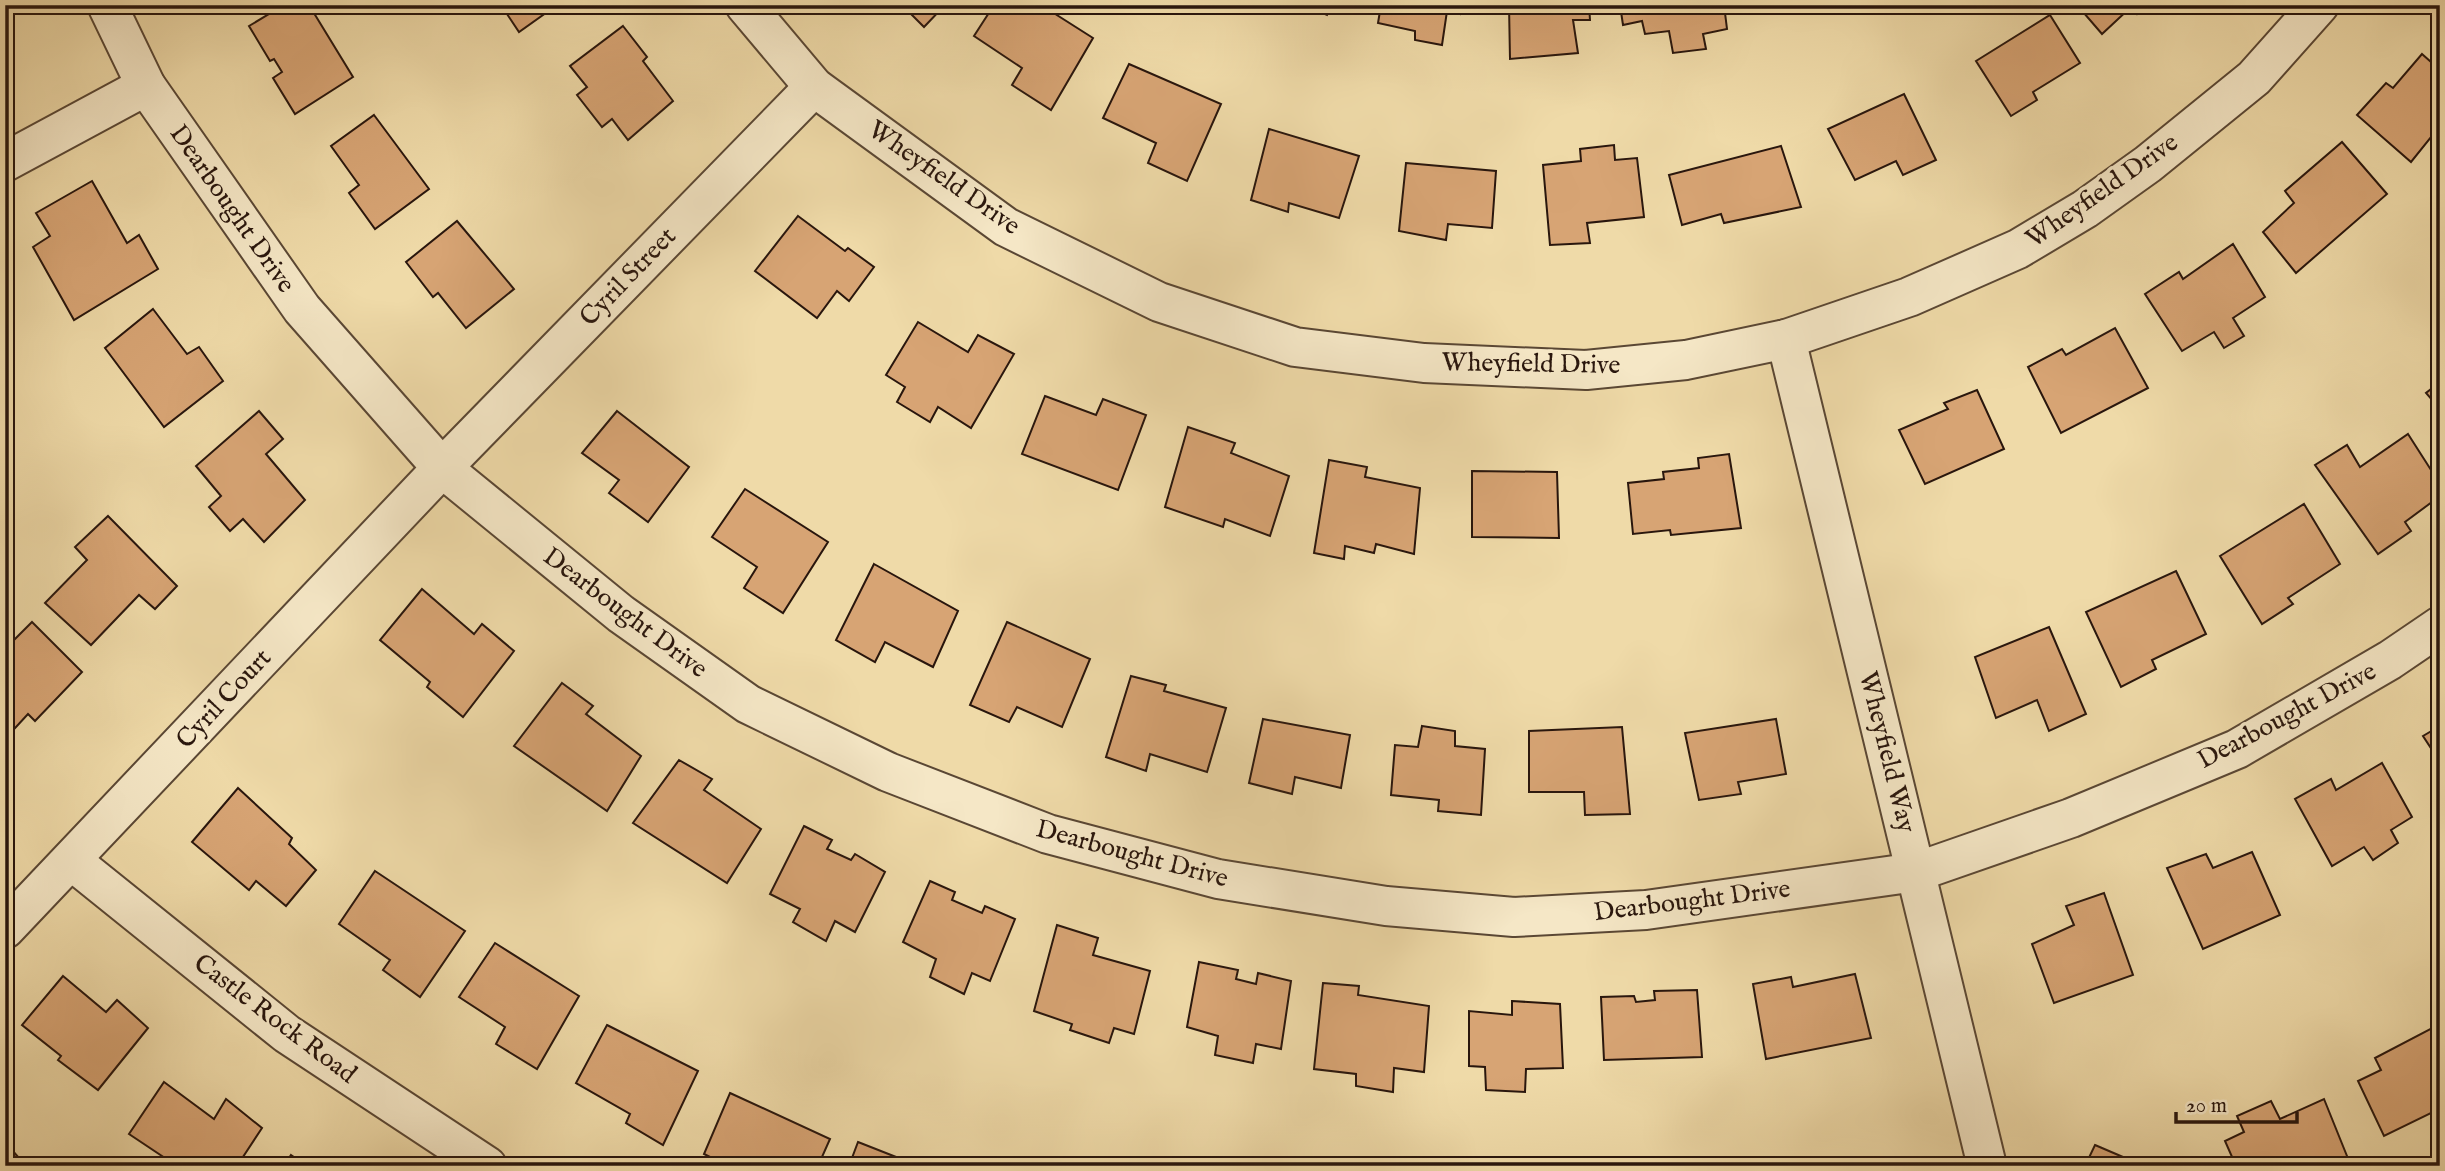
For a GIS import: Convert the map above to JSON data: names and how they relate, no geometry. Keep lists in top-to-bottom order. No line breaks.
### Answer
{"streets":{"street":["Wheyfield Drive","Dearbought Drive","Cyril Street","Cyril Court","Wheyfield Way","Castle Rock Road"]},"crossings":[["Wheyfield Drive","Cyril Street"],["Wheyfield Drive","Wheyfield Way"],["Dearbought Drive","Cyril Street"],["Dearbought Drive","Cyril Court"],["Dearbought Drive","Wheyfield Way"],["Cyril Street","Cyril Court"],["Cyril Court","Castle Rock Road"]],"scale_bar":"20 m"}
